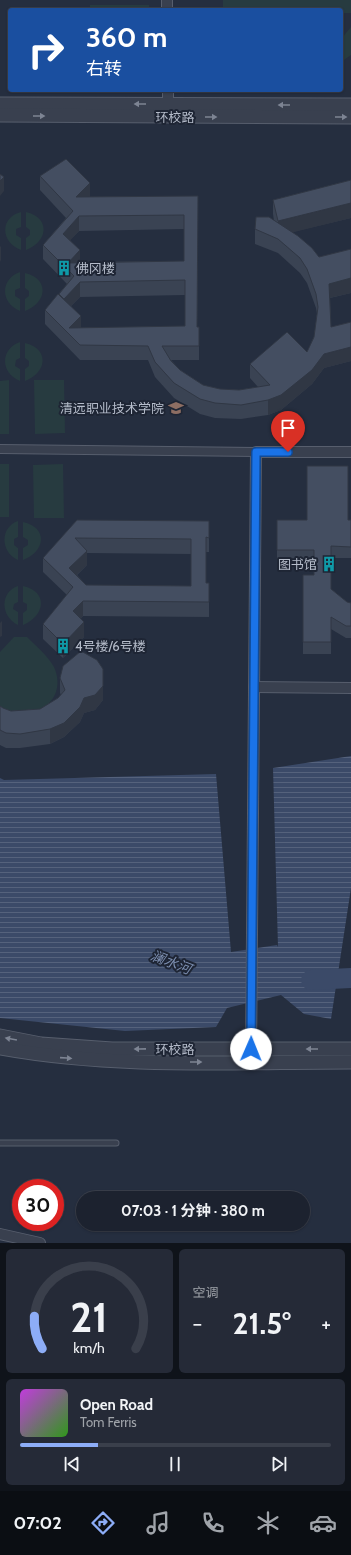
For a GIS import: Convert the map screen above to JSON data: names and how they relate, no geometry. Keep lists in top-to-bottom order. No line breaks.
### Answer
{"streets":{"street":["环校路"]},"water":["澜水河"],"places":{"building":["佛冈楼","图书馆","4号楼/6号楼"],"school or university":["清远职业技术学院"]},"page":{"turn":["360 m","右转"],"limit":"30","trip":"07:03 · 1 分钟 · 380 m","tile":"空调","heat":["−","21.5°","+"],"song":["Open Road","Tom Ferris"],"tabs":"07:02","gauge":["21","km/h"]}}
